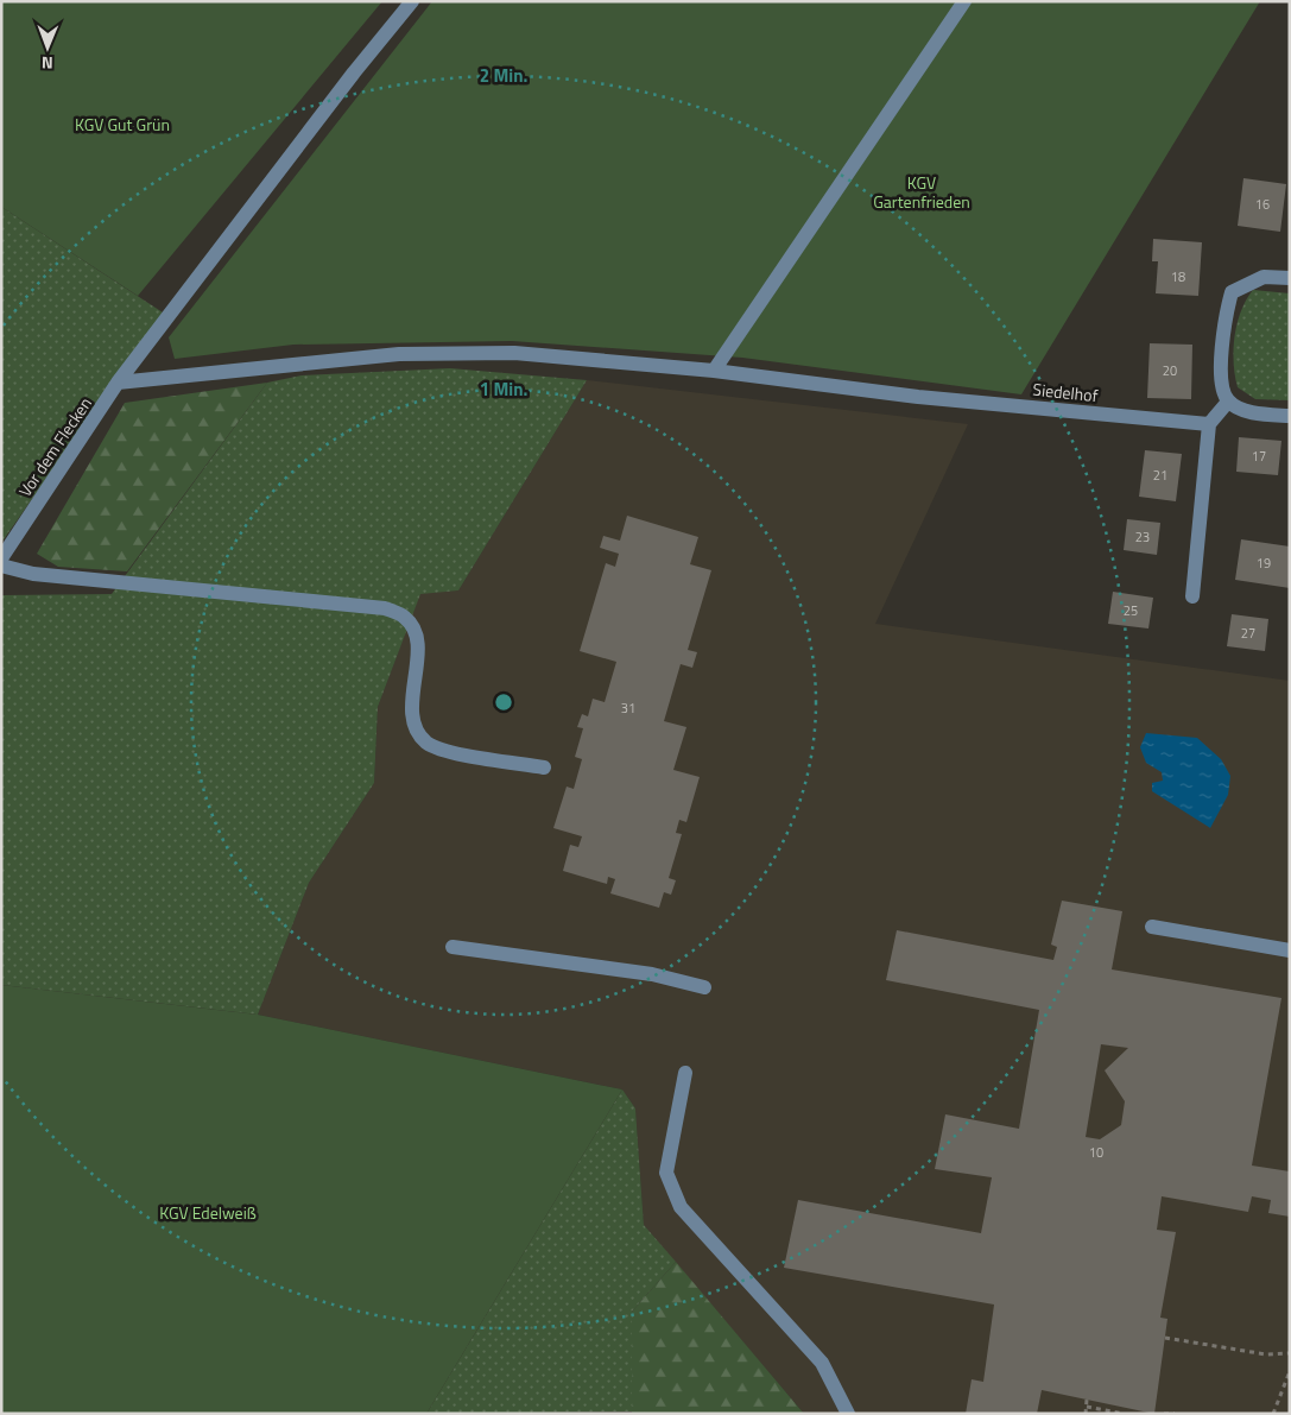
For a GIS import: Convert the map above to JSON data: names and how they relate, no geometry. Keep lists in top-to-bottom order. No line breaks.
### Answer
{"streets":{"street":["Siedelhof","Vor dem Flecken"]},"crossings":[["Siedelhof","Vor dem Flecken"]],"parks":["KGV Gut Grün","KGV Gartenfrieden","KGV Edelweiß"],"house_numbers":["16","18","20","17","21","23","19","25","27","31","10"],"north":"bottom","rings":["2 Min.","1 Min."]}
